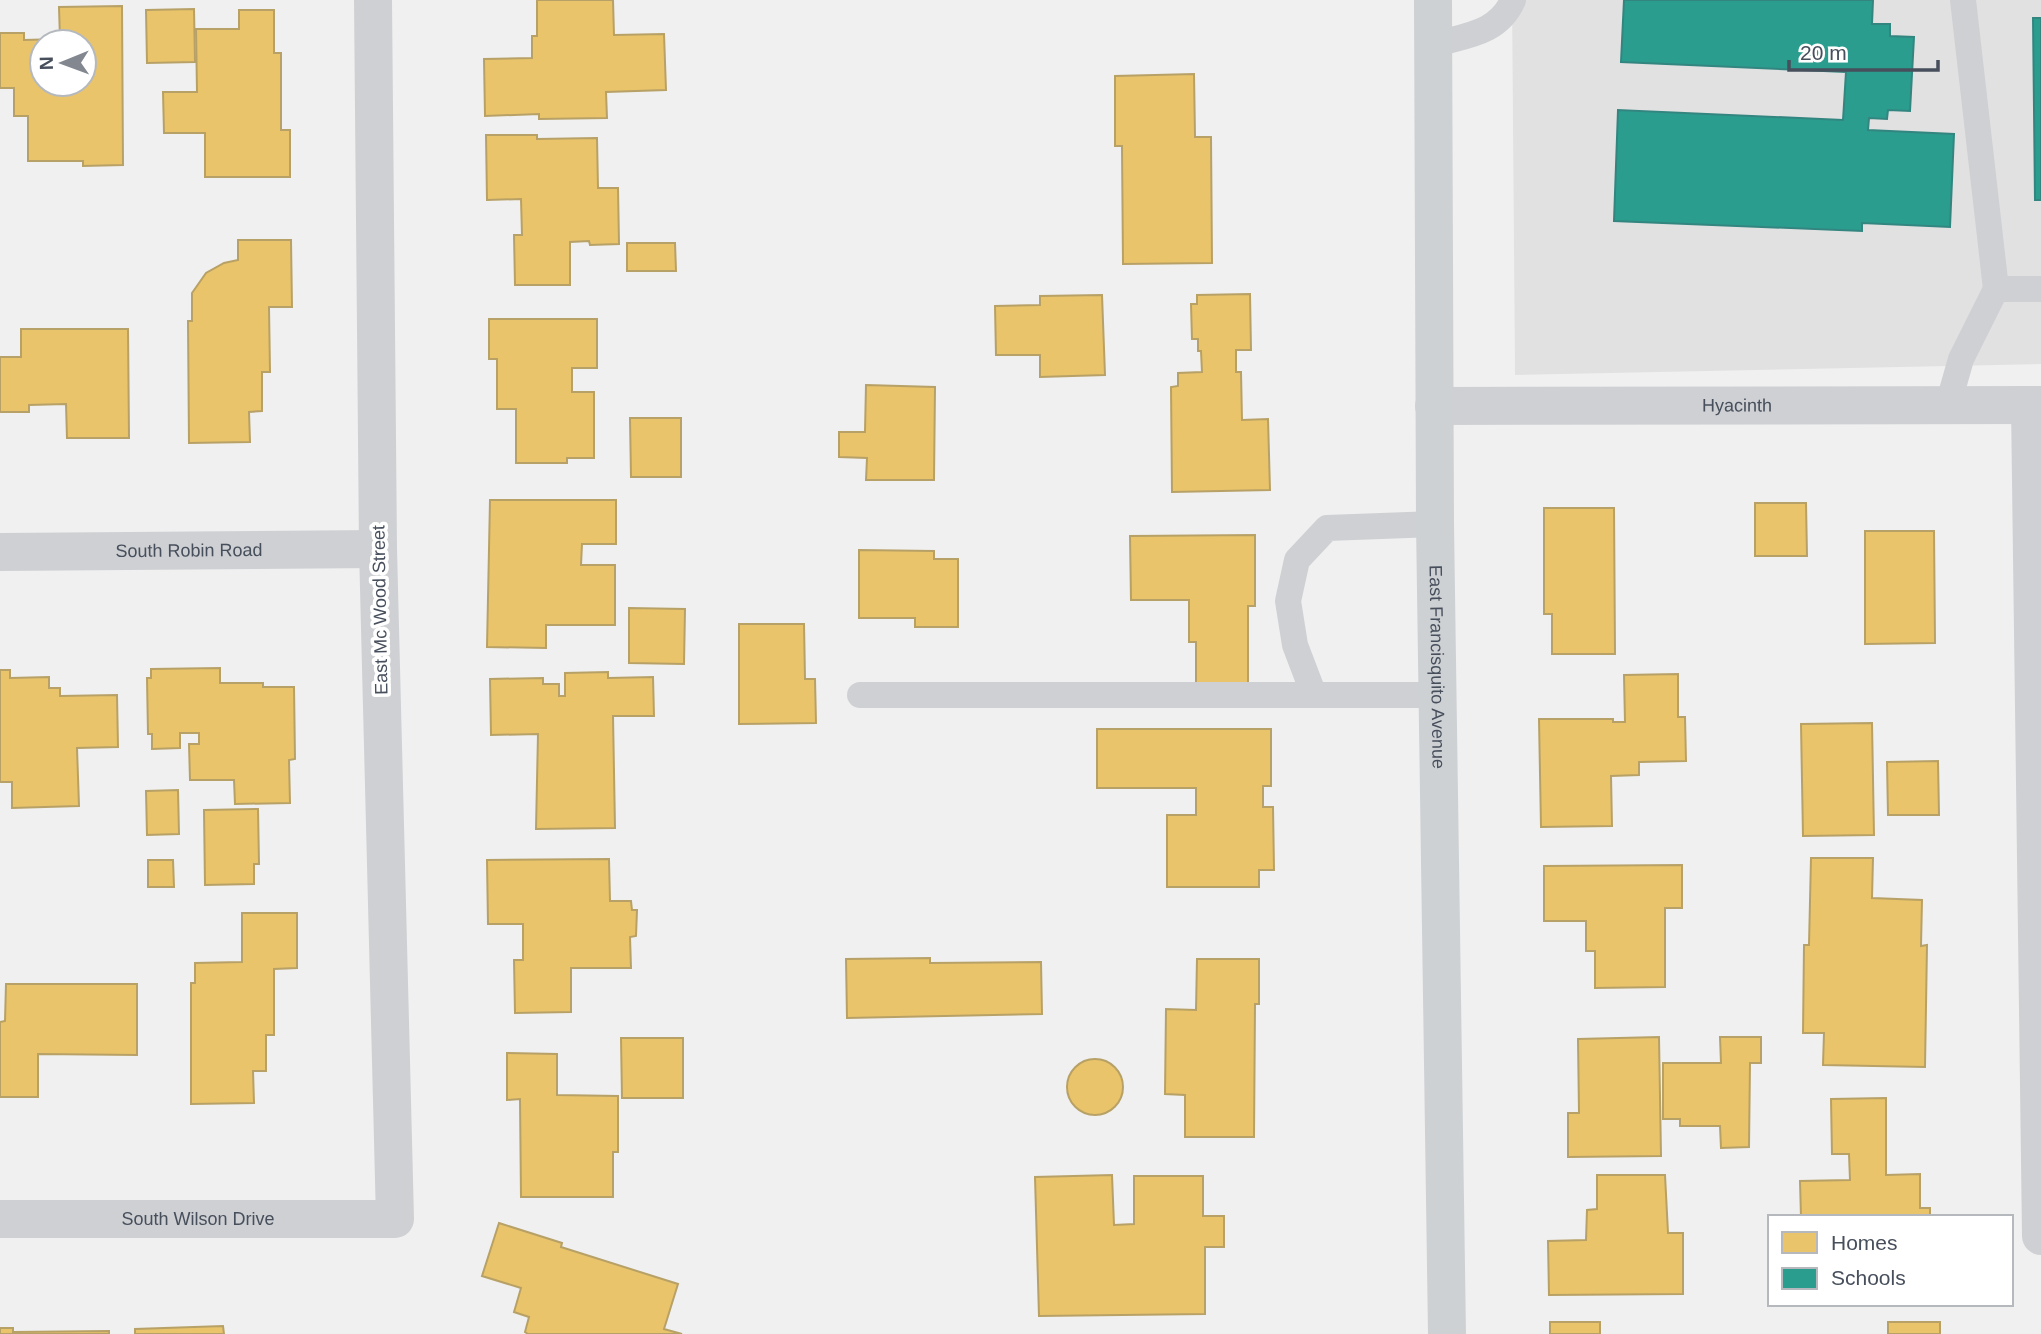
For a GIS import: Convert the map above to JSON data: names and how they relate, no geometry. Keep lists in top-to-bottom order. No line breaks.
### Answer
{"streets":{"street":["Hyacinth","South Robin Road","East Mc Wood Street","East Francisquito Avenue","South Wilson Drive"]},"crossings":[["Hyacinth","East Francisquito Avenue"],["South Robin Road","East Mc Wood Street"],["East Mc Wood Street","South Wilson Drive"]],"legend":["Homes","Schools"],"scale_bar":"20 m","north":"left"}
